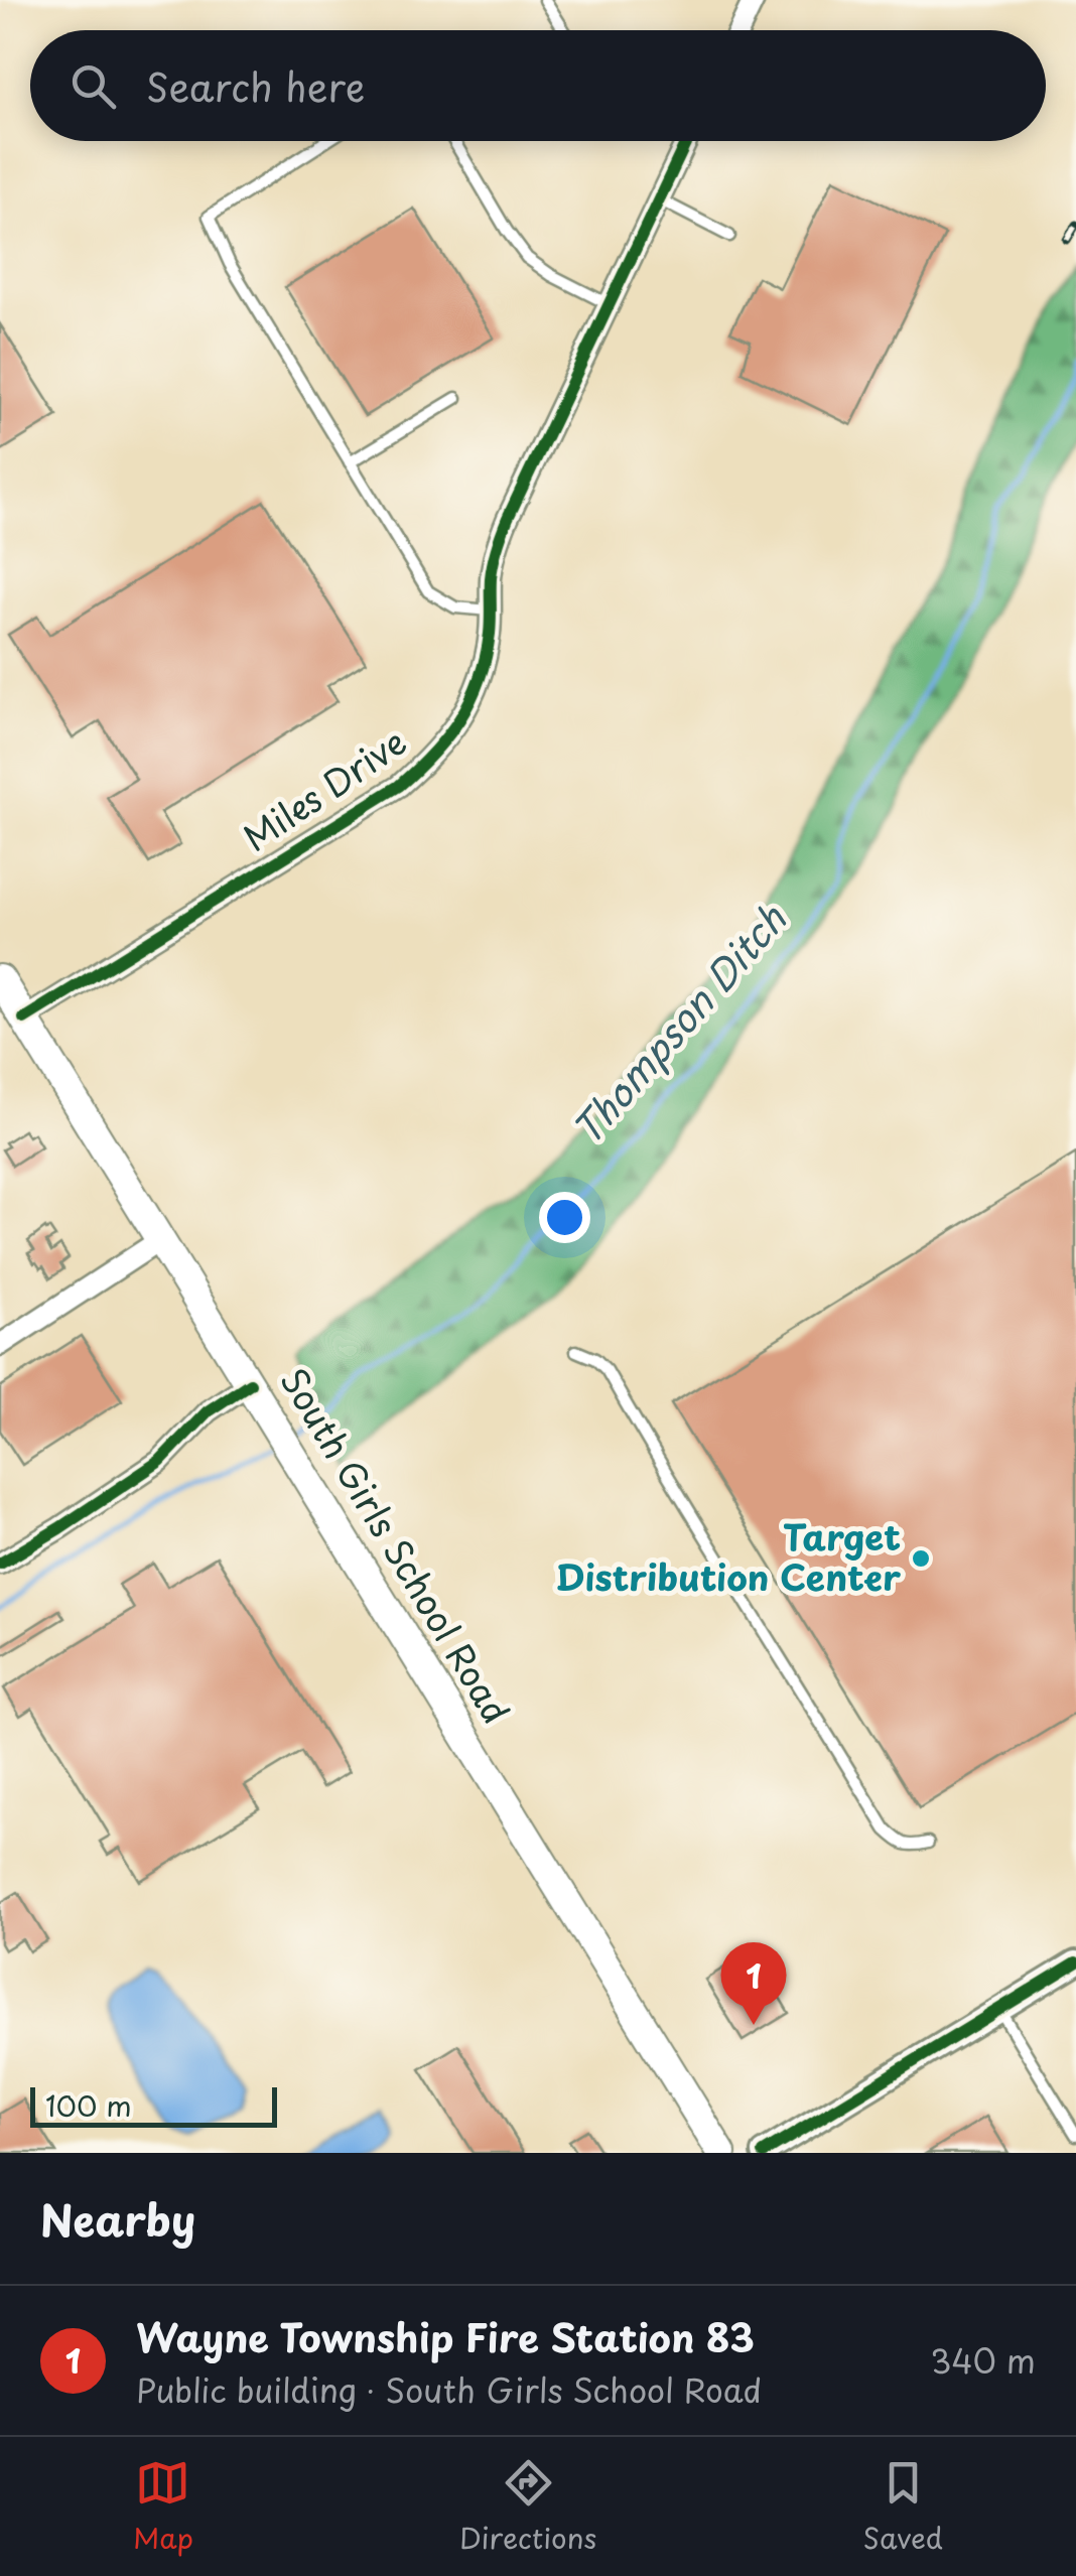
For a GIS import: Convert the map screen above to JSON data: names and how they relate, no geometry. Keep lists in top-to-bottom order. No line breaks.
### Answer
{"streets":{"main road":["South Girls School Road"],"street":["Miles Drive"]},"crossings":[["Miles Drive","South Girls School Road"]],"water":["Thompson Ditch"],"places":["Target Distribution Center"],"scale_bar":"100 m","page":{"search":"Search here","pins":"1","scale":"100 m","heading":"Nearby","list":[{"mark":"1","name":"Wayne Township Fire Station 83","note":"Public building · South Girls School Road","value":"340 m"}],"nav":["Map","Directions","Saved"]}}
